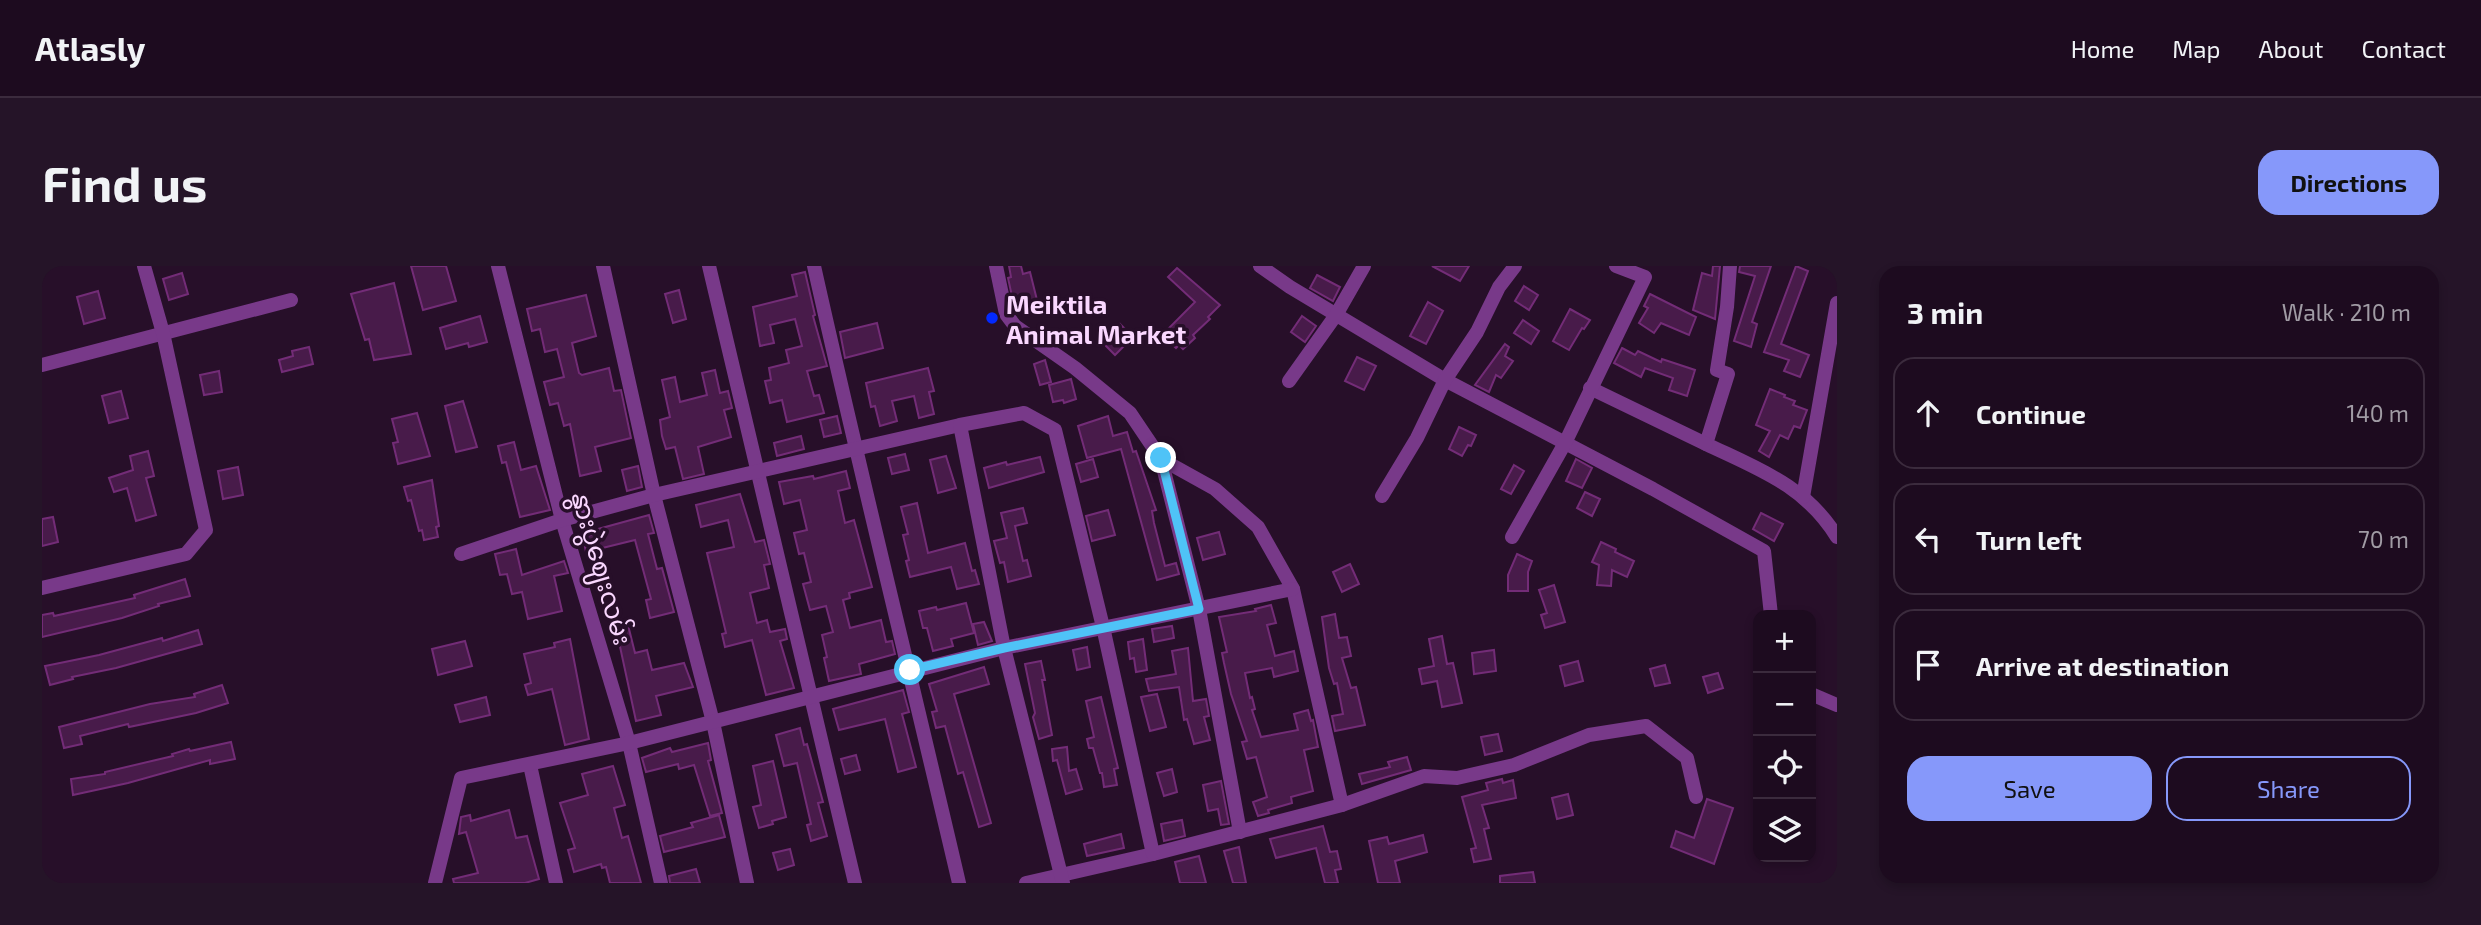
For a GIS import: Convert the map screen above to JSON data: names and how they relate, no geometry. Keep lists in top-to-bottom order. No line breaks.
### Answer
{"streets":{"street":["နွားပွဲဈေးလမ်း"]},"places":["Meiktila Animal Market"],"page":{"header":"Atlasly","nav":["Home","Map","About","Contact"],"buttons":["Directions",["Save","Share"]],"title":"Find us","heading":["3 min","Walk · 210 m"],"list":[["Continue","140 m"],["Turn left","70 m"],"Arrive at destination"],"map_buttons":["+","−"]}}
